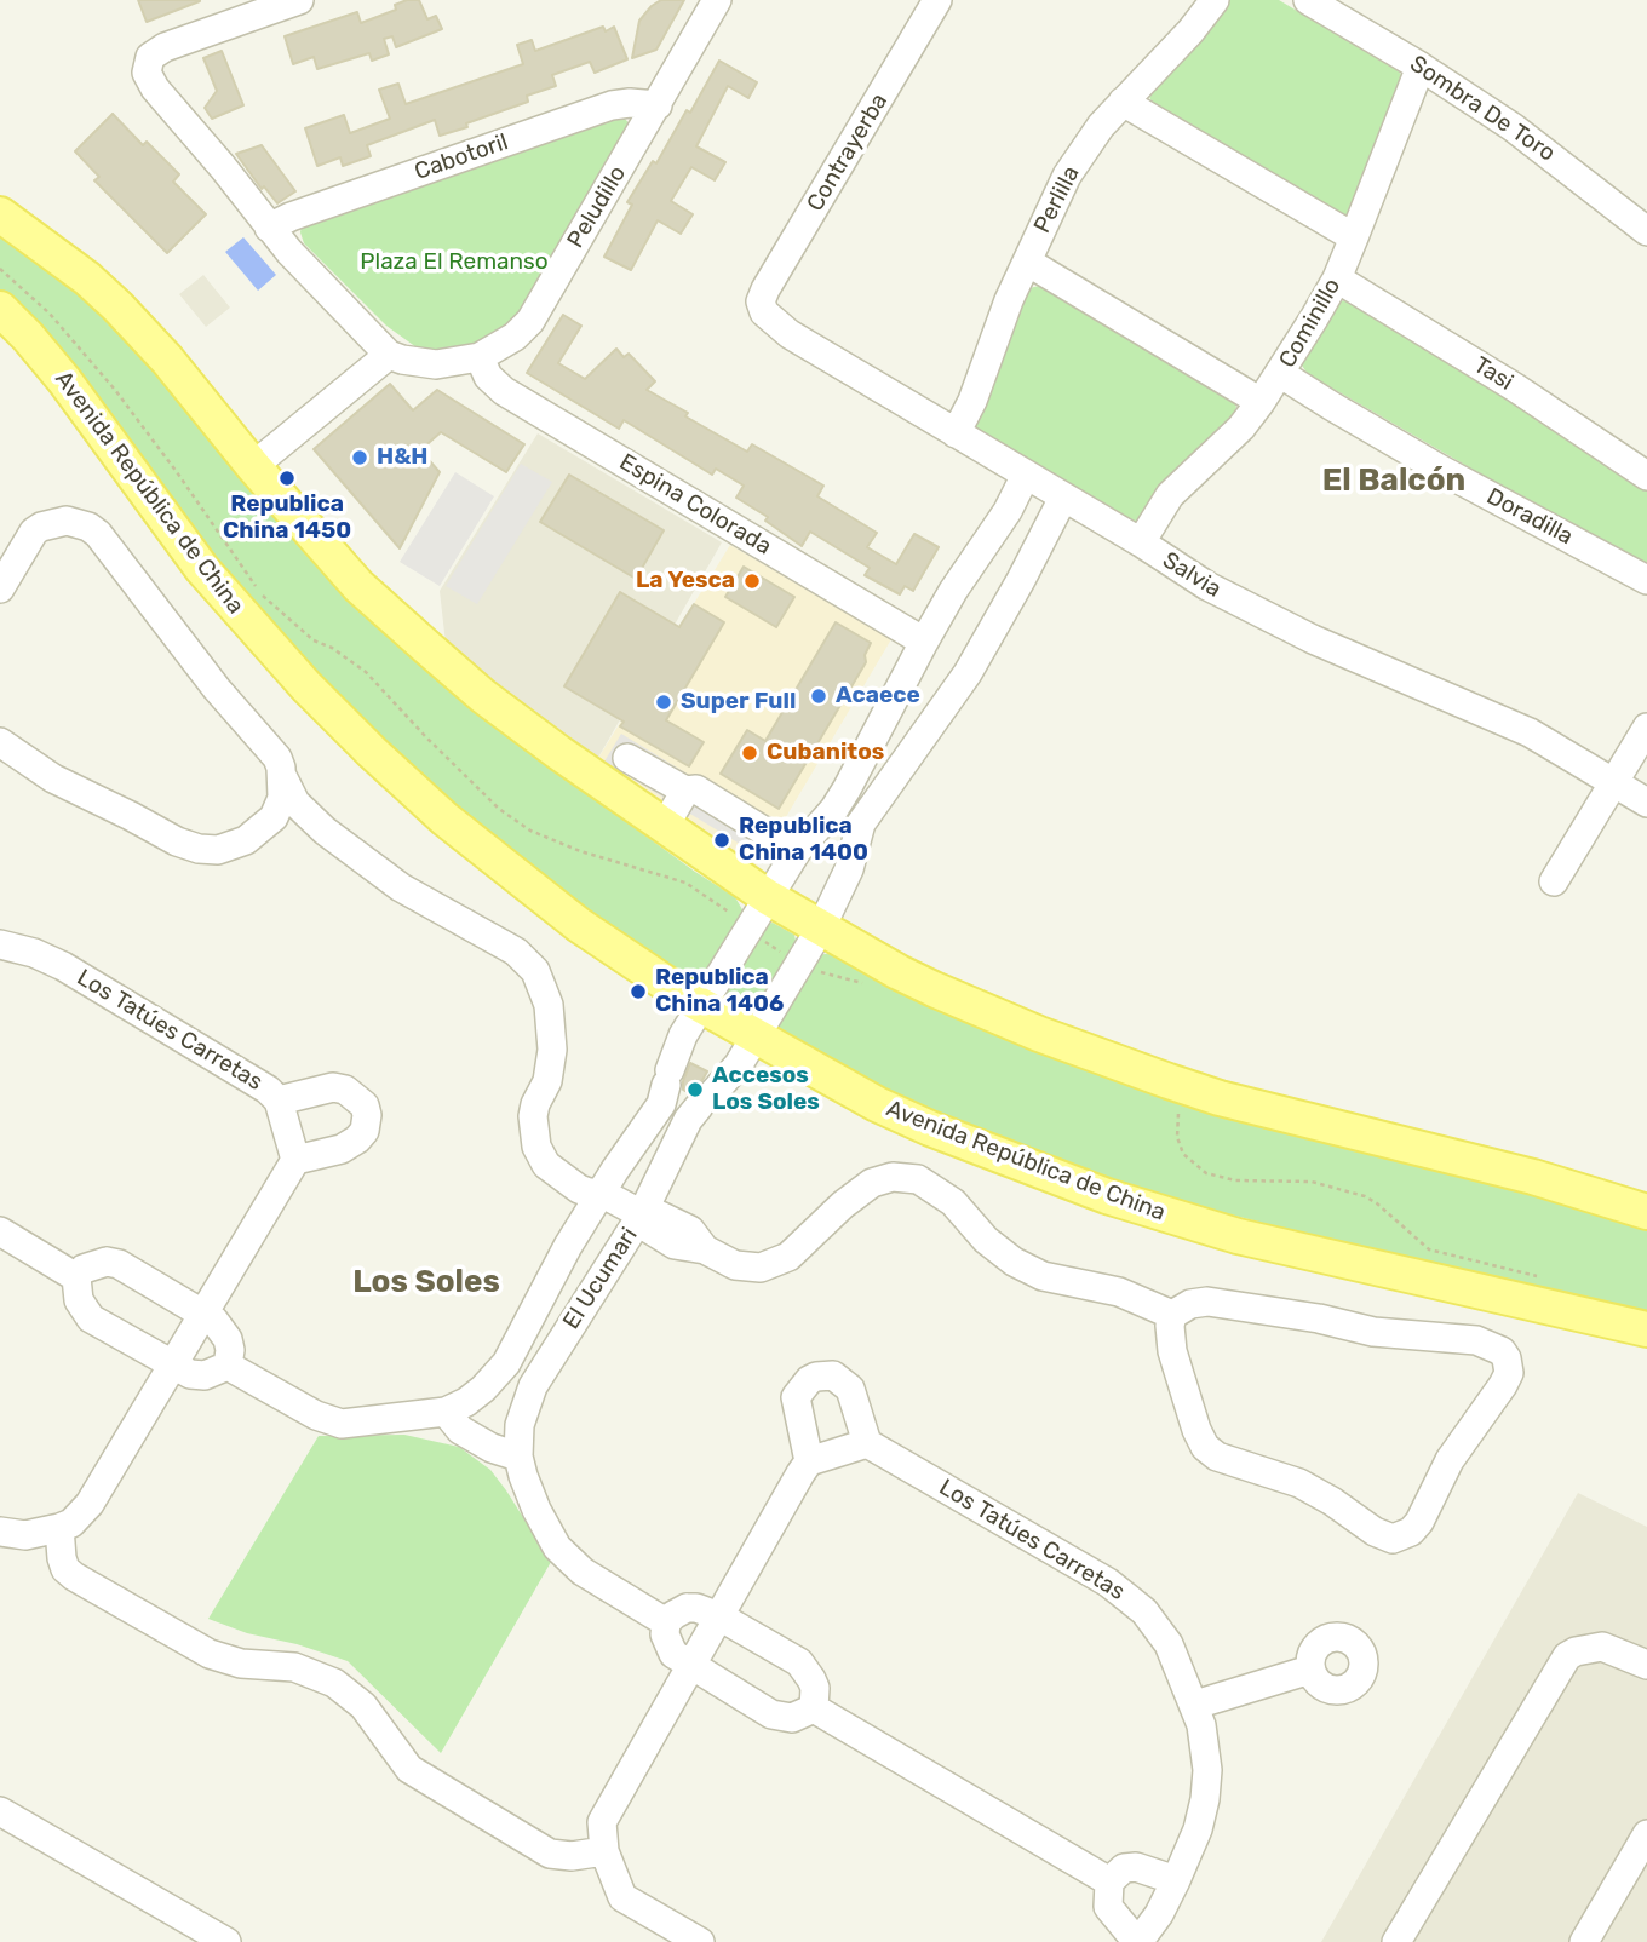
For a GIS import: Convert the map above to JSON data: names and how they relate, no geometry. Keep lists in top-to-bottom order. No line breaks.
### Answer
{"streets":{"main road":["Avenida República de China"],"street":["Sombra De Toro","Contrayerba","Cabotoril","Perlilla","Peludillo","Cominillo","Tasi","Espina Colorada","Doradilla","Salvia","Los Tatúes Carretas","El Ucumari"]},"crossings":[["Sombra De Toro","Cominillo"],["Contrayerba","Salvia"],["Cabotoril","Peludillo"],["Perlilla","Salvia"],["Peludillo","Espina Colorada"],["Cominillo","Tasi"],["Cominillo","Doradilla"],["Cominillo","Salvia"],["Avenida República de China","El Ucumari"],["Espina Colorada","El Ucumari"],["Salvia","El Ucumari"]],"districts":["El Balcón","Los Soles"],"parks":["Plaza El Remanso"],"places":["H&H","Republica China 1450","La Yesca","Acaece","Super Full","Cubanitos","Republica China 1400","Republica China 1406","Accesos Los Soles"]}
